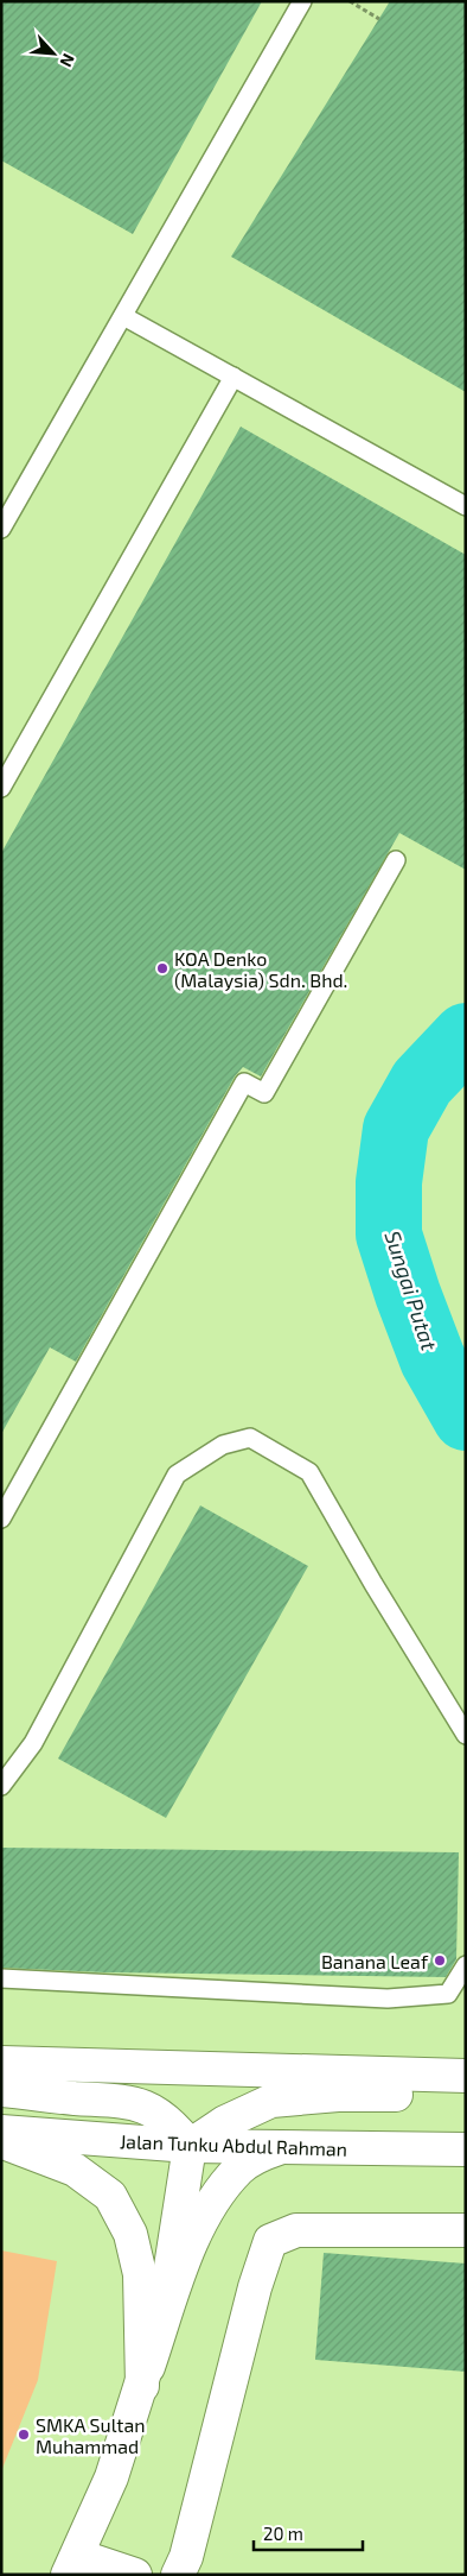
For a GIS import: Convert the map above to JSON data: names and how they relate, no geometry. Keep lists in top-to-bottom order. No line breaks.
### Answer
{"streets":{"main road":["Jalan Tunku Abdul Rahman"]},"water":["Sungai Putat"],"places":["KOA Denko (Malaysia) Sdn. Bhd.","Banana Leaf","SMKA Sultan Muhammad"],"scale_bar":"20 m","north":"bottom right"}
